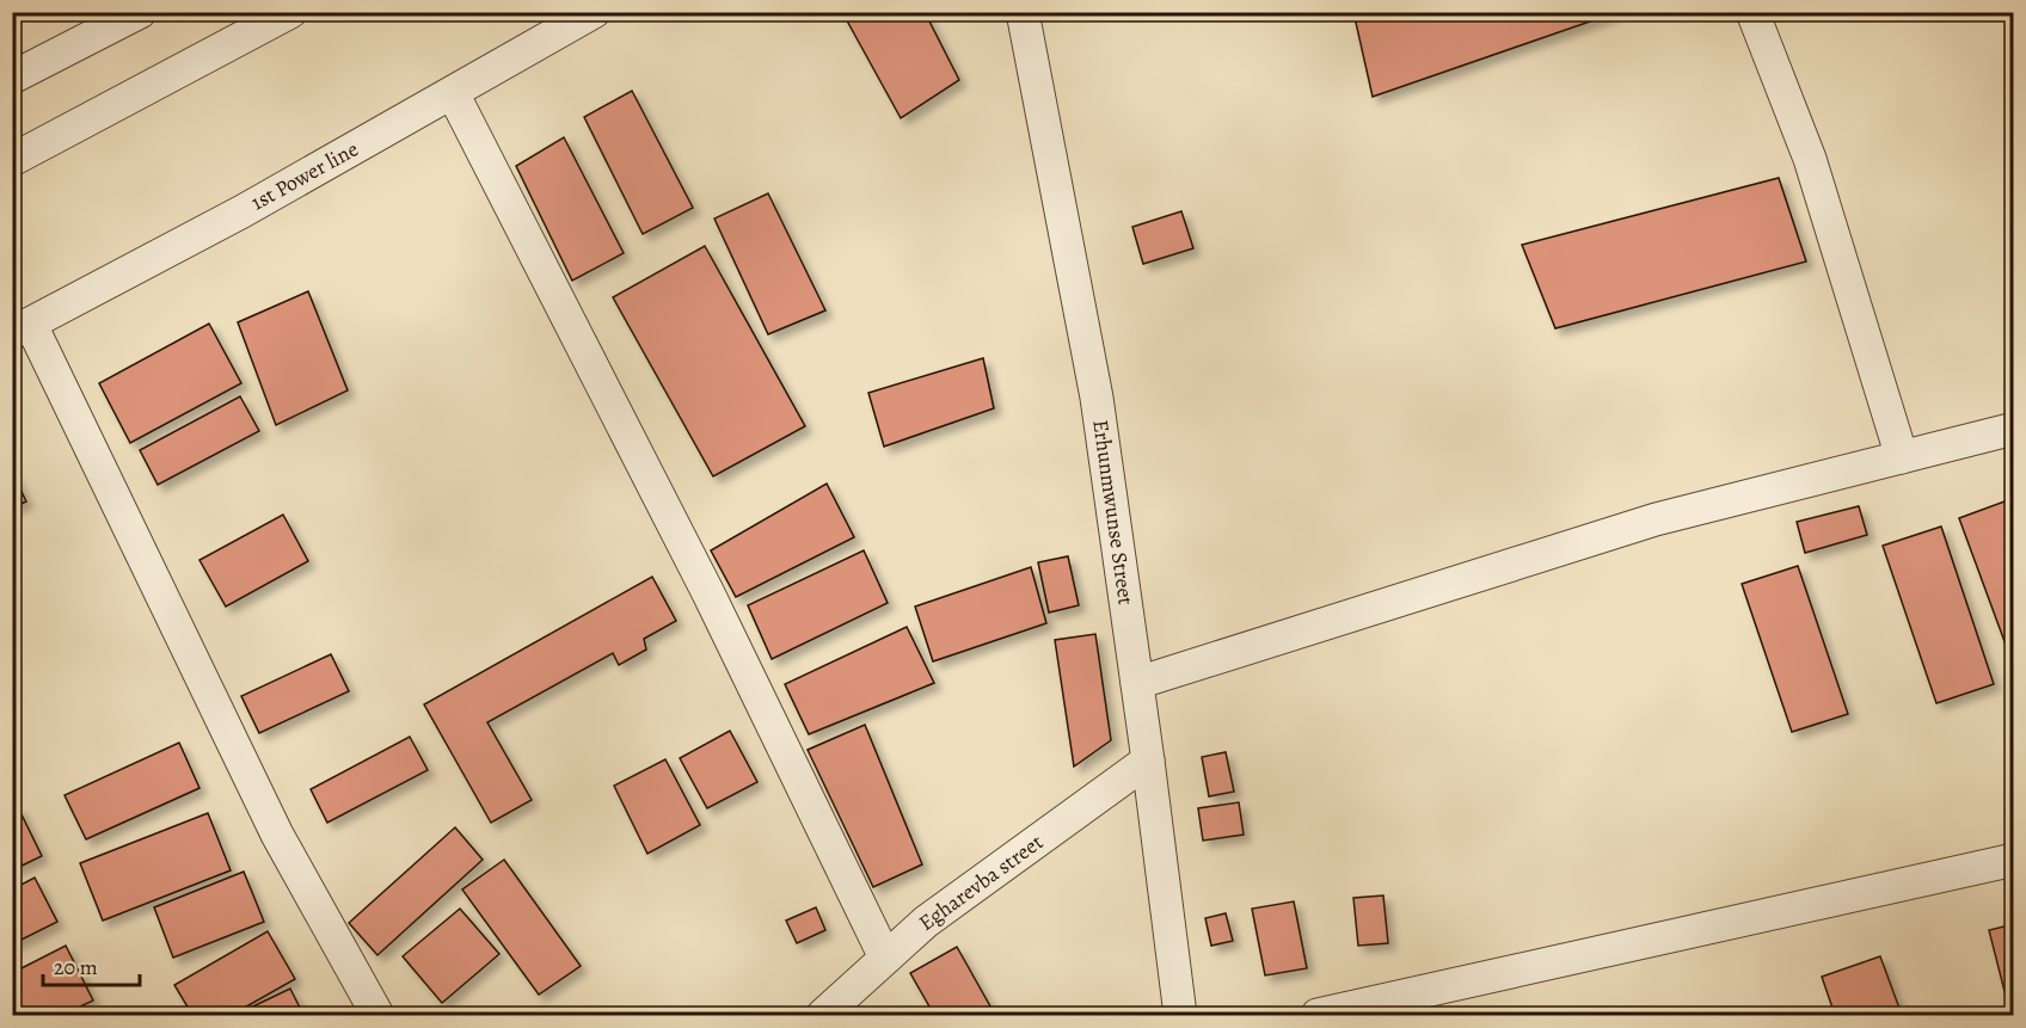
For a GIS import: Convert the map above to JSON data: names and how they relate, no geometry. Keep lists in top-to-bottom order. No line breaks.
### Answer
{"streets":{"street":["1st Power line","Erhunmwunse Street","Egharevba street"]},"crossings":[["Erhunmwunse Street","Egharevba street"]],"scale_bar":"20 m"}
